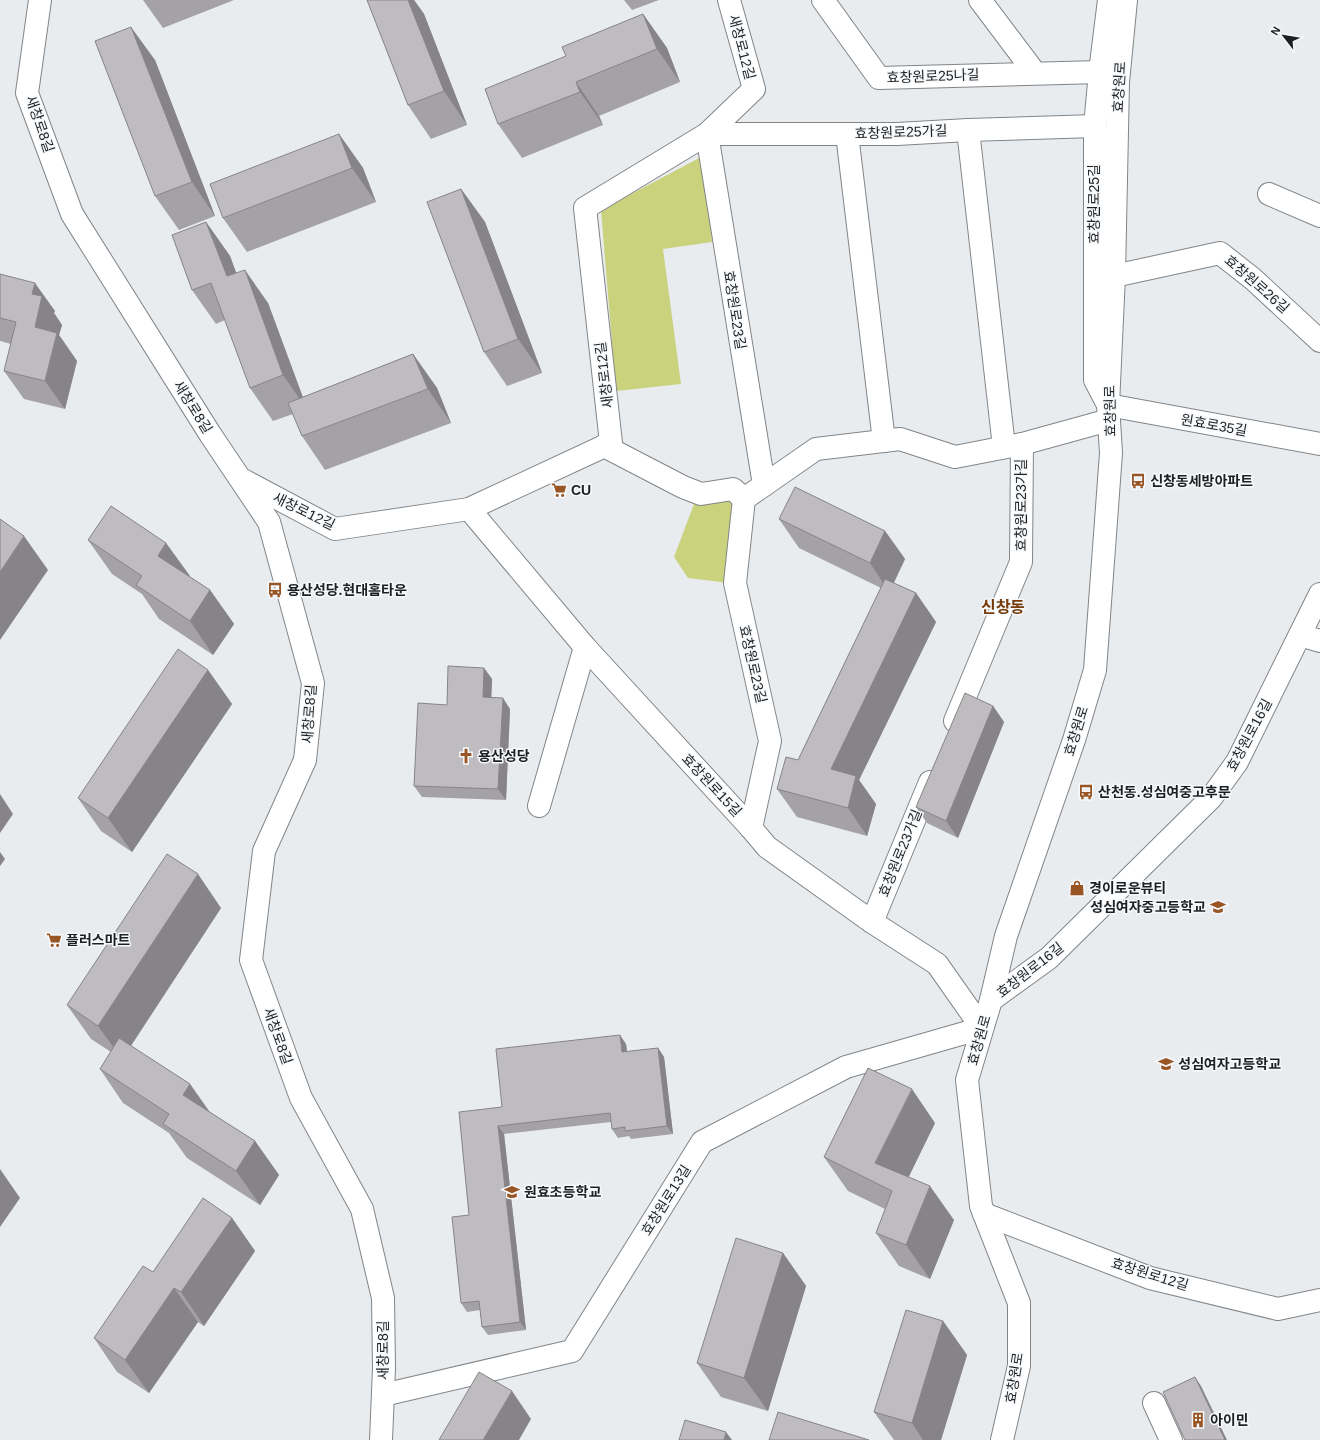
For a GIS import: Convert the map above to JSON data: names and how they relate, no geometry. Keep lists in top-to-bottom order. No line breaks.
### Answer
{"streets":{"street":["새창로12길","효창원로25나길","효창원로","새창로8길","효창원로25가길","효창원로25길","효창원로26길","효창원로23길","원효로35길","효창원로23가길","효창원로16길","효창원로15길","효창원로13길","효창원로12길"]},"crossings":[["새창로12길","새창로8길"],["새창로12길","효창원로25가길"],["새창로12길","효창원로23길"],["새창로12길","효창원로15길"],["효창원로25나길","효창원로25길"],["효창원로","효창원로25길"],["효창원로","효창원로26길"],["효창원로","원효로35길"],["효창원로","효창원로16길"],["효창원로","효창원로15길"],["효창원로","효창원로13길"],["효창원로","효창원로12길"],["새창로8길","효창원로13길"],["효창원로25가길","효창원로25길"],["효창원로25가길","효창원로23길"],["효창원로25길","원효로35길"],["효창원로23길","효창원로15길"],["효창원로23가길","효창원로15길"],["효창원로15길","효창원로13길"]],"districts":["신창동"],"places":{"bus stop":["신창동세방아파트","용산성당.현대홈타운","산천동.성심여중고후문"],"supermarket":["CU","플러스마트"],"church":["용산성당"],"shop":["경이로운뷰티"],"school or university":["성심여자중고등학교","성심여자고등학교","원효초등학교"],"building":["아이민"]},"north":"top left"}
